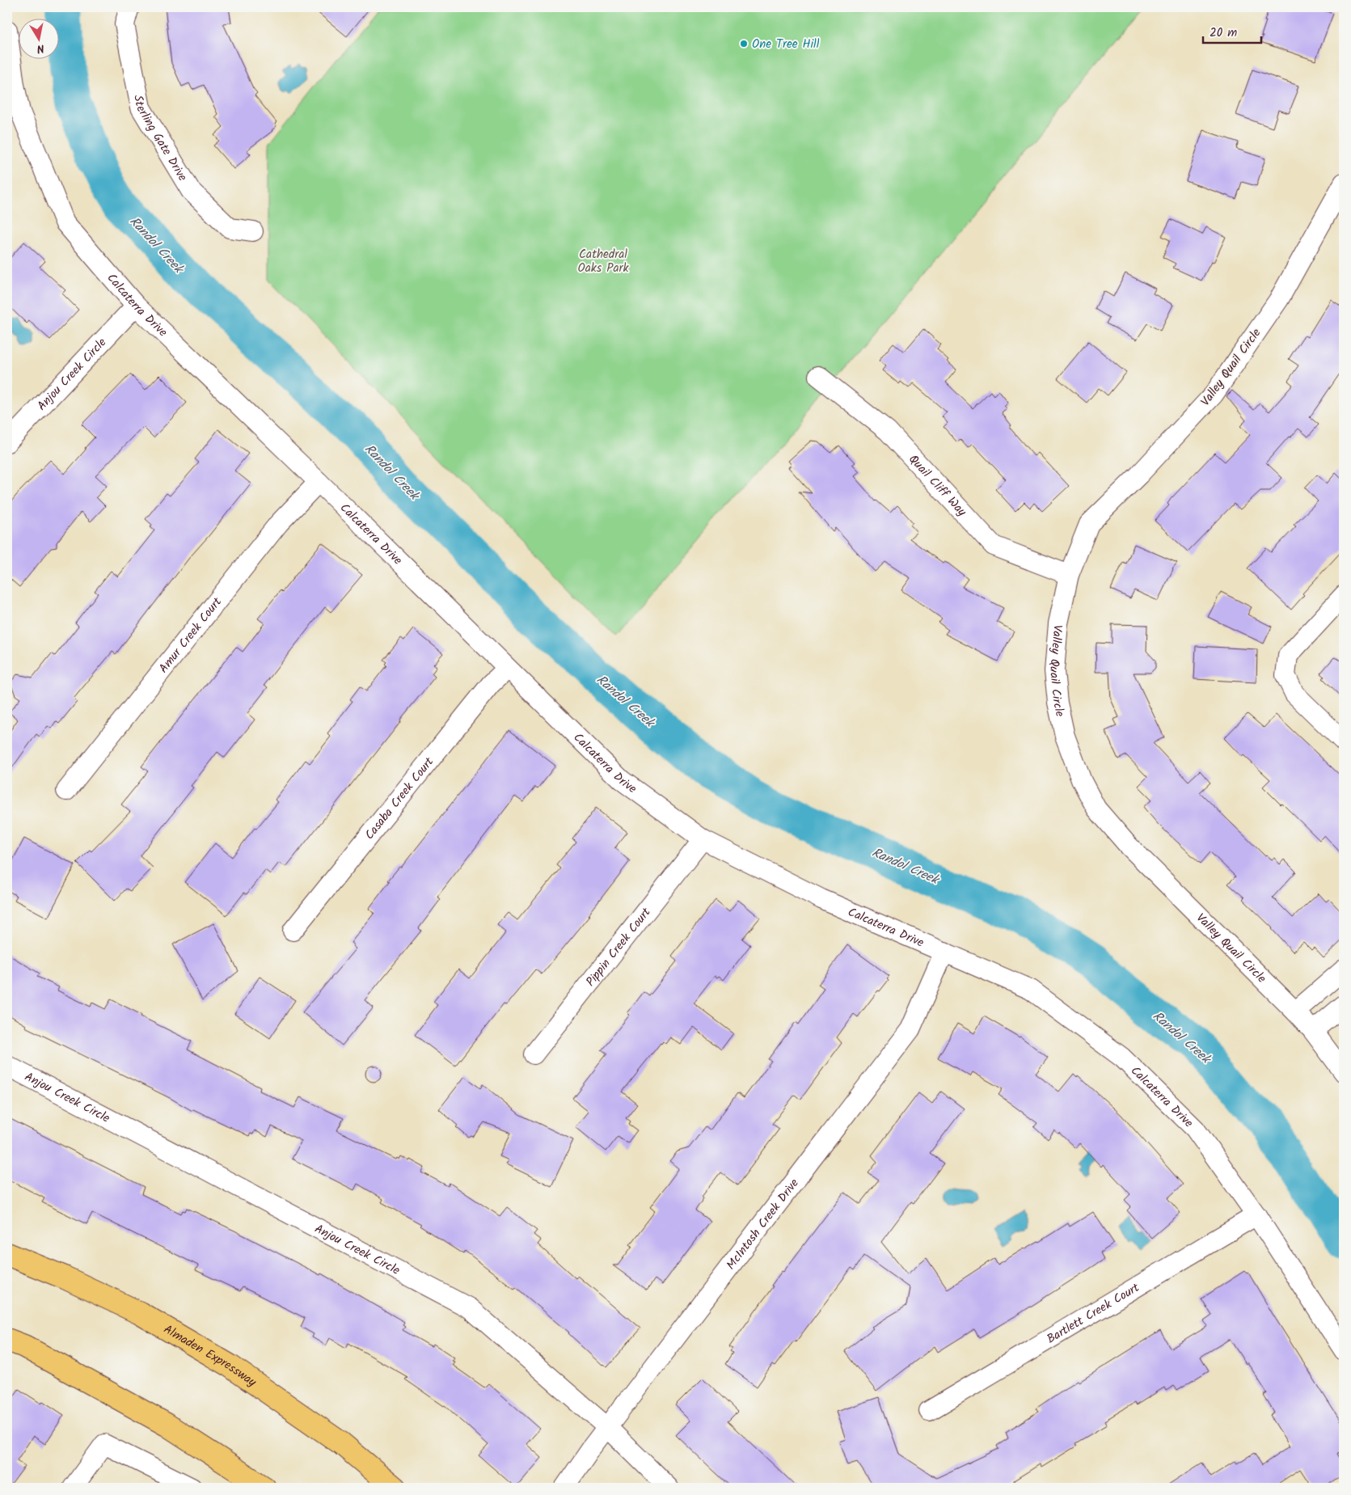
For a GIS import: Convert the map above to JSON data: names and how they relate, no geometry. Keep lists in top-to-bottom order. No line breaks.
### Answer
{"streets":{"main road":["Almaden Expressway"],"street":["Sterling Gate Drive","Calcaterra Drive","Valley Quail Circle","Anjou Creek Circle","Quail Cliff Way","Amur Creek Court","Casaba Creek Court","Pippin Creek Court","McIntosh Creek Drive","Bartlett Creek Court"]},"crossings":[["Calcaterra Drive","Anjou Creek Circle"],["Calcaterra Drive","Amur Creek Court"],["Calcaterra Drive","Casaba Creek Court"],["Calcaterra Drive","Pippin Creek Court"],["Calcaterra Drive","McIntosh Creek Drive"],["Calcaterra Drive","Bartlett Creek Court"],["Valley Quail Circle","Quail Cliff Way"],["Anjou Creek Circle","McIntosh Creek Drive"]],"water":["Randol Creek"],"parks":["Cathedral Oaks Park"],"places":["One Tree Hill"],"scale_bar":"20 m","north":"bottom"}
